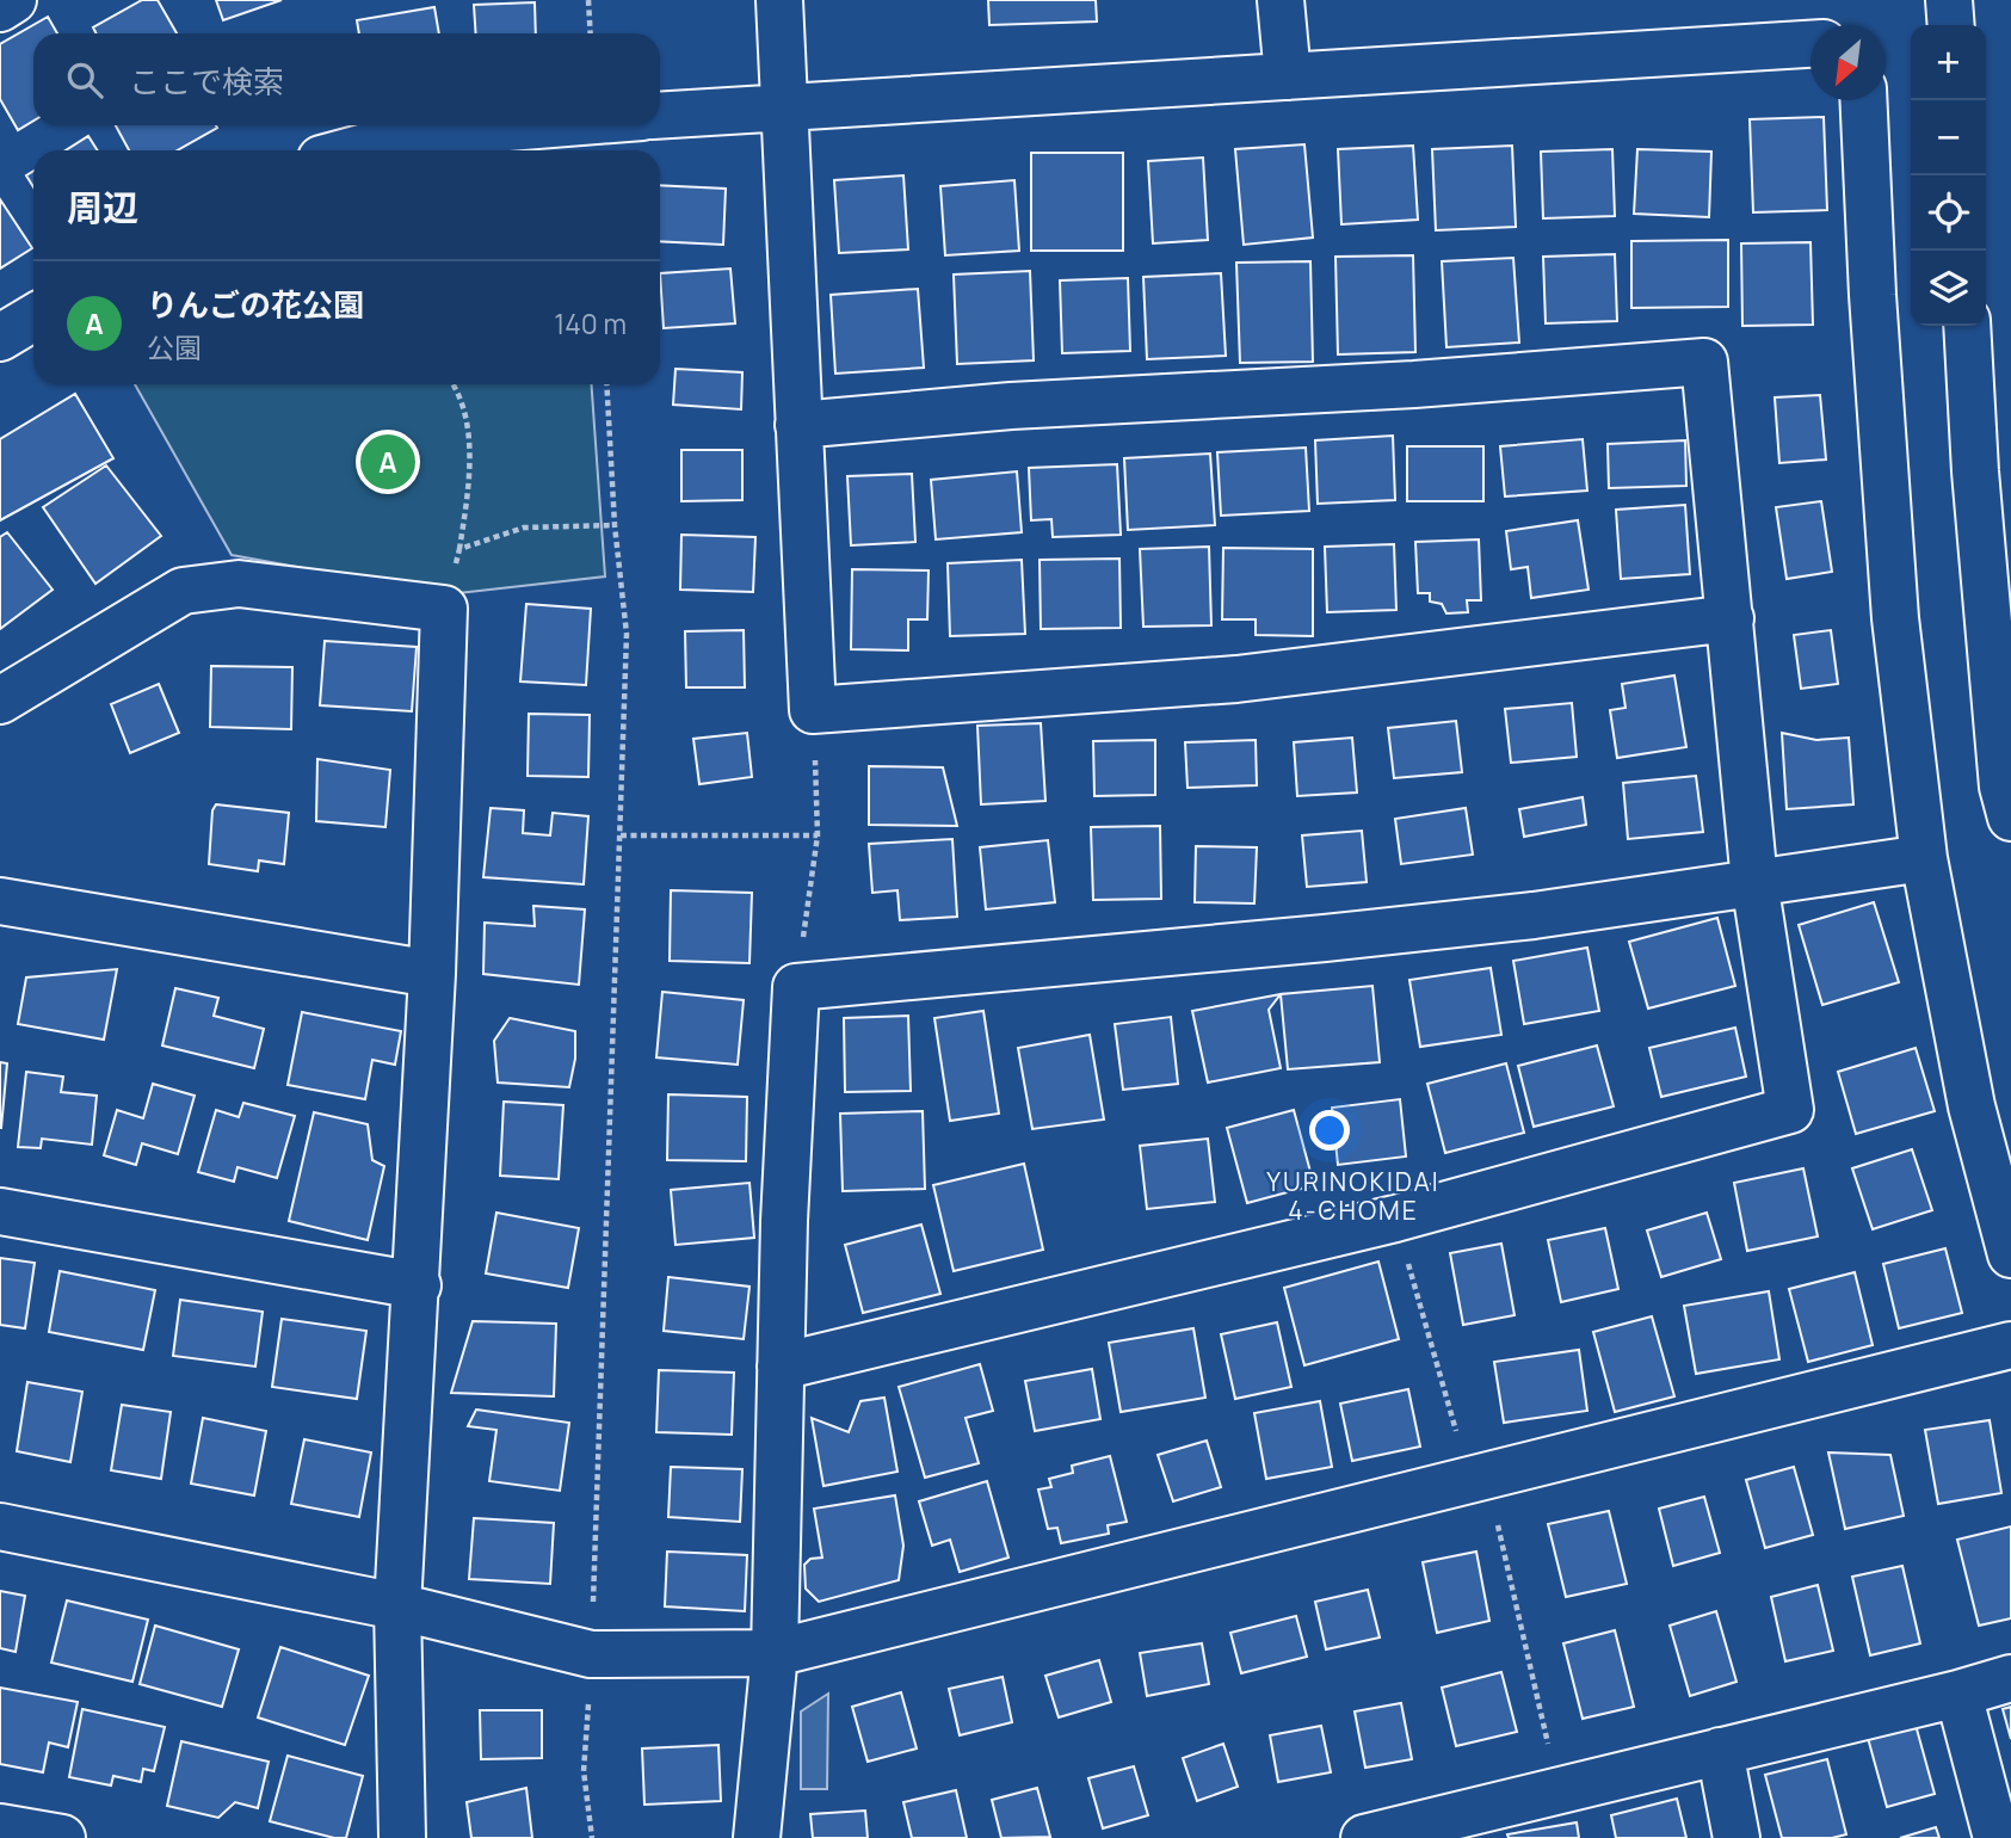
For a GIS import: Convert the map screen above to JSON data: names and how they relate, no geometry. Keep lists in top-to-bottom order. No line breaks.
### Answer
{"districts":["YURINOKIDAI 4-CHOME"],"north":"bottom left","page":{"map_buttons":["+","−"],"search":"ここで検索","heading":"周辺","list":[{"mark":"A","name":"りんごの花公園","note":"公園","value":"140 m"}],"pins":"A"}}
